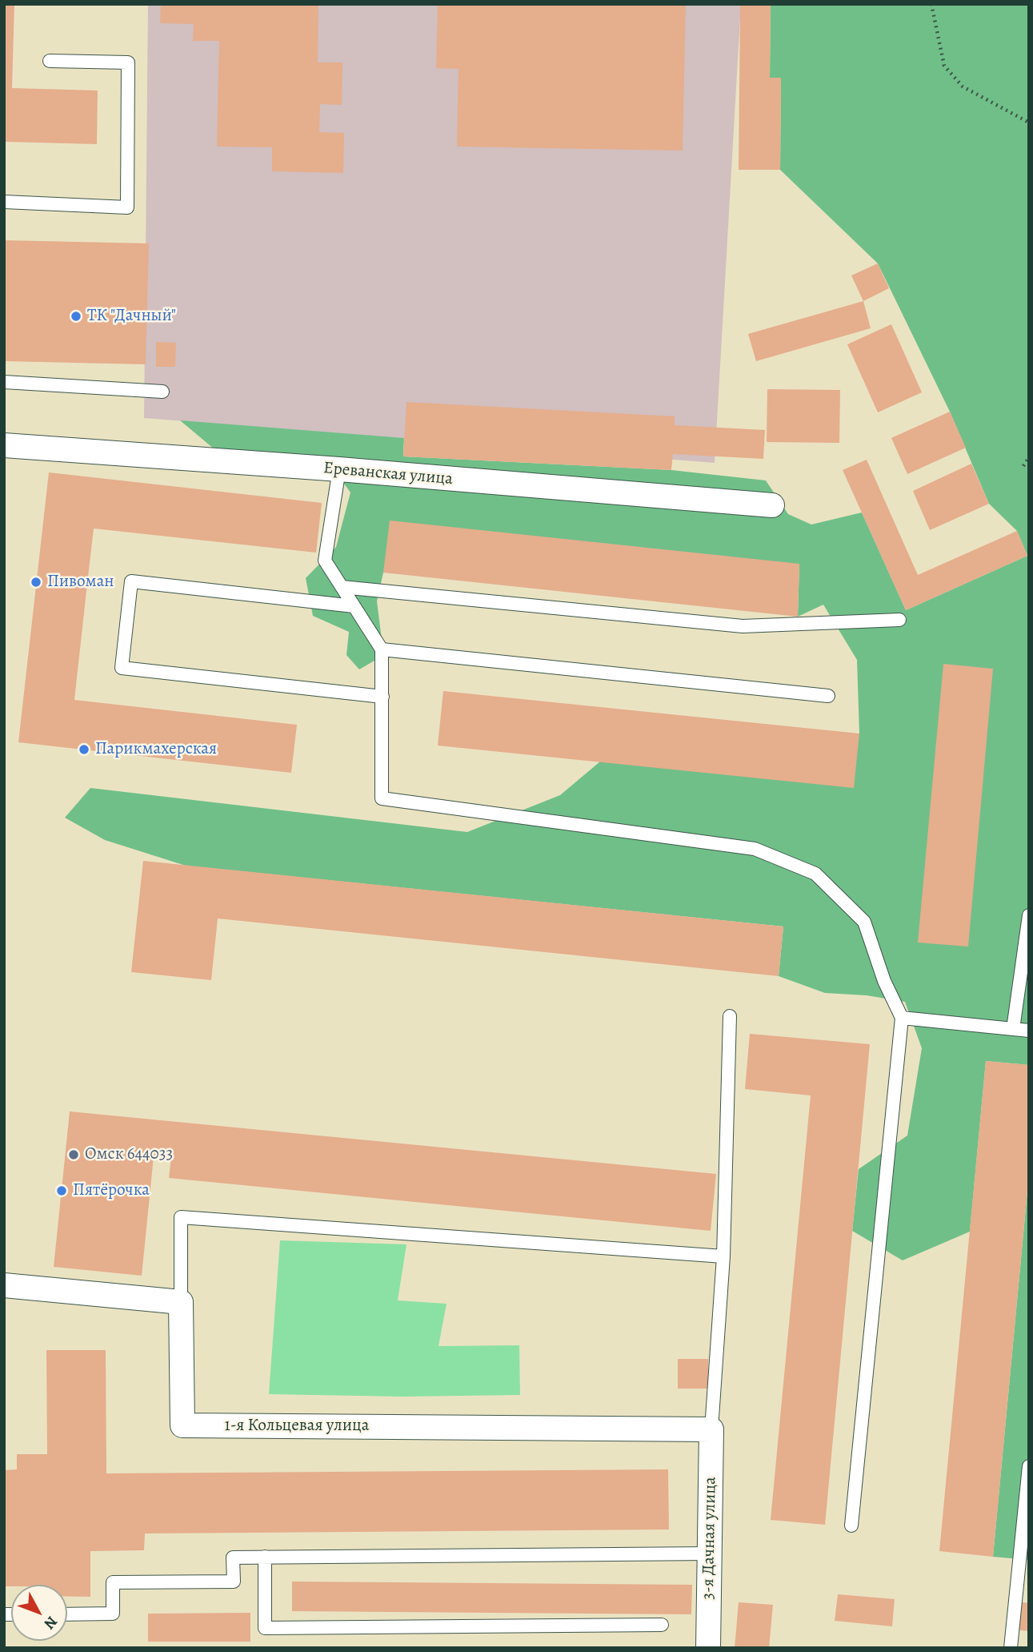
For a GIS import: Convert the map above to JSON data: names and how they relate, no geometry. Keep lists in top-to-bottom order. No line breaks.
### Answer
{"streets":{"street":["Ереванская улица","1-я Кольцевая улица","3-я Дачная улица"]},"crossings":[["1-я Кольцевая улица","3-я Дачная улица"]],"places":["ТК \"Дачный\"","Пивоман","Парикмахерская","Омск 644033","Пятёрочка"],"north":"bottom right"}
